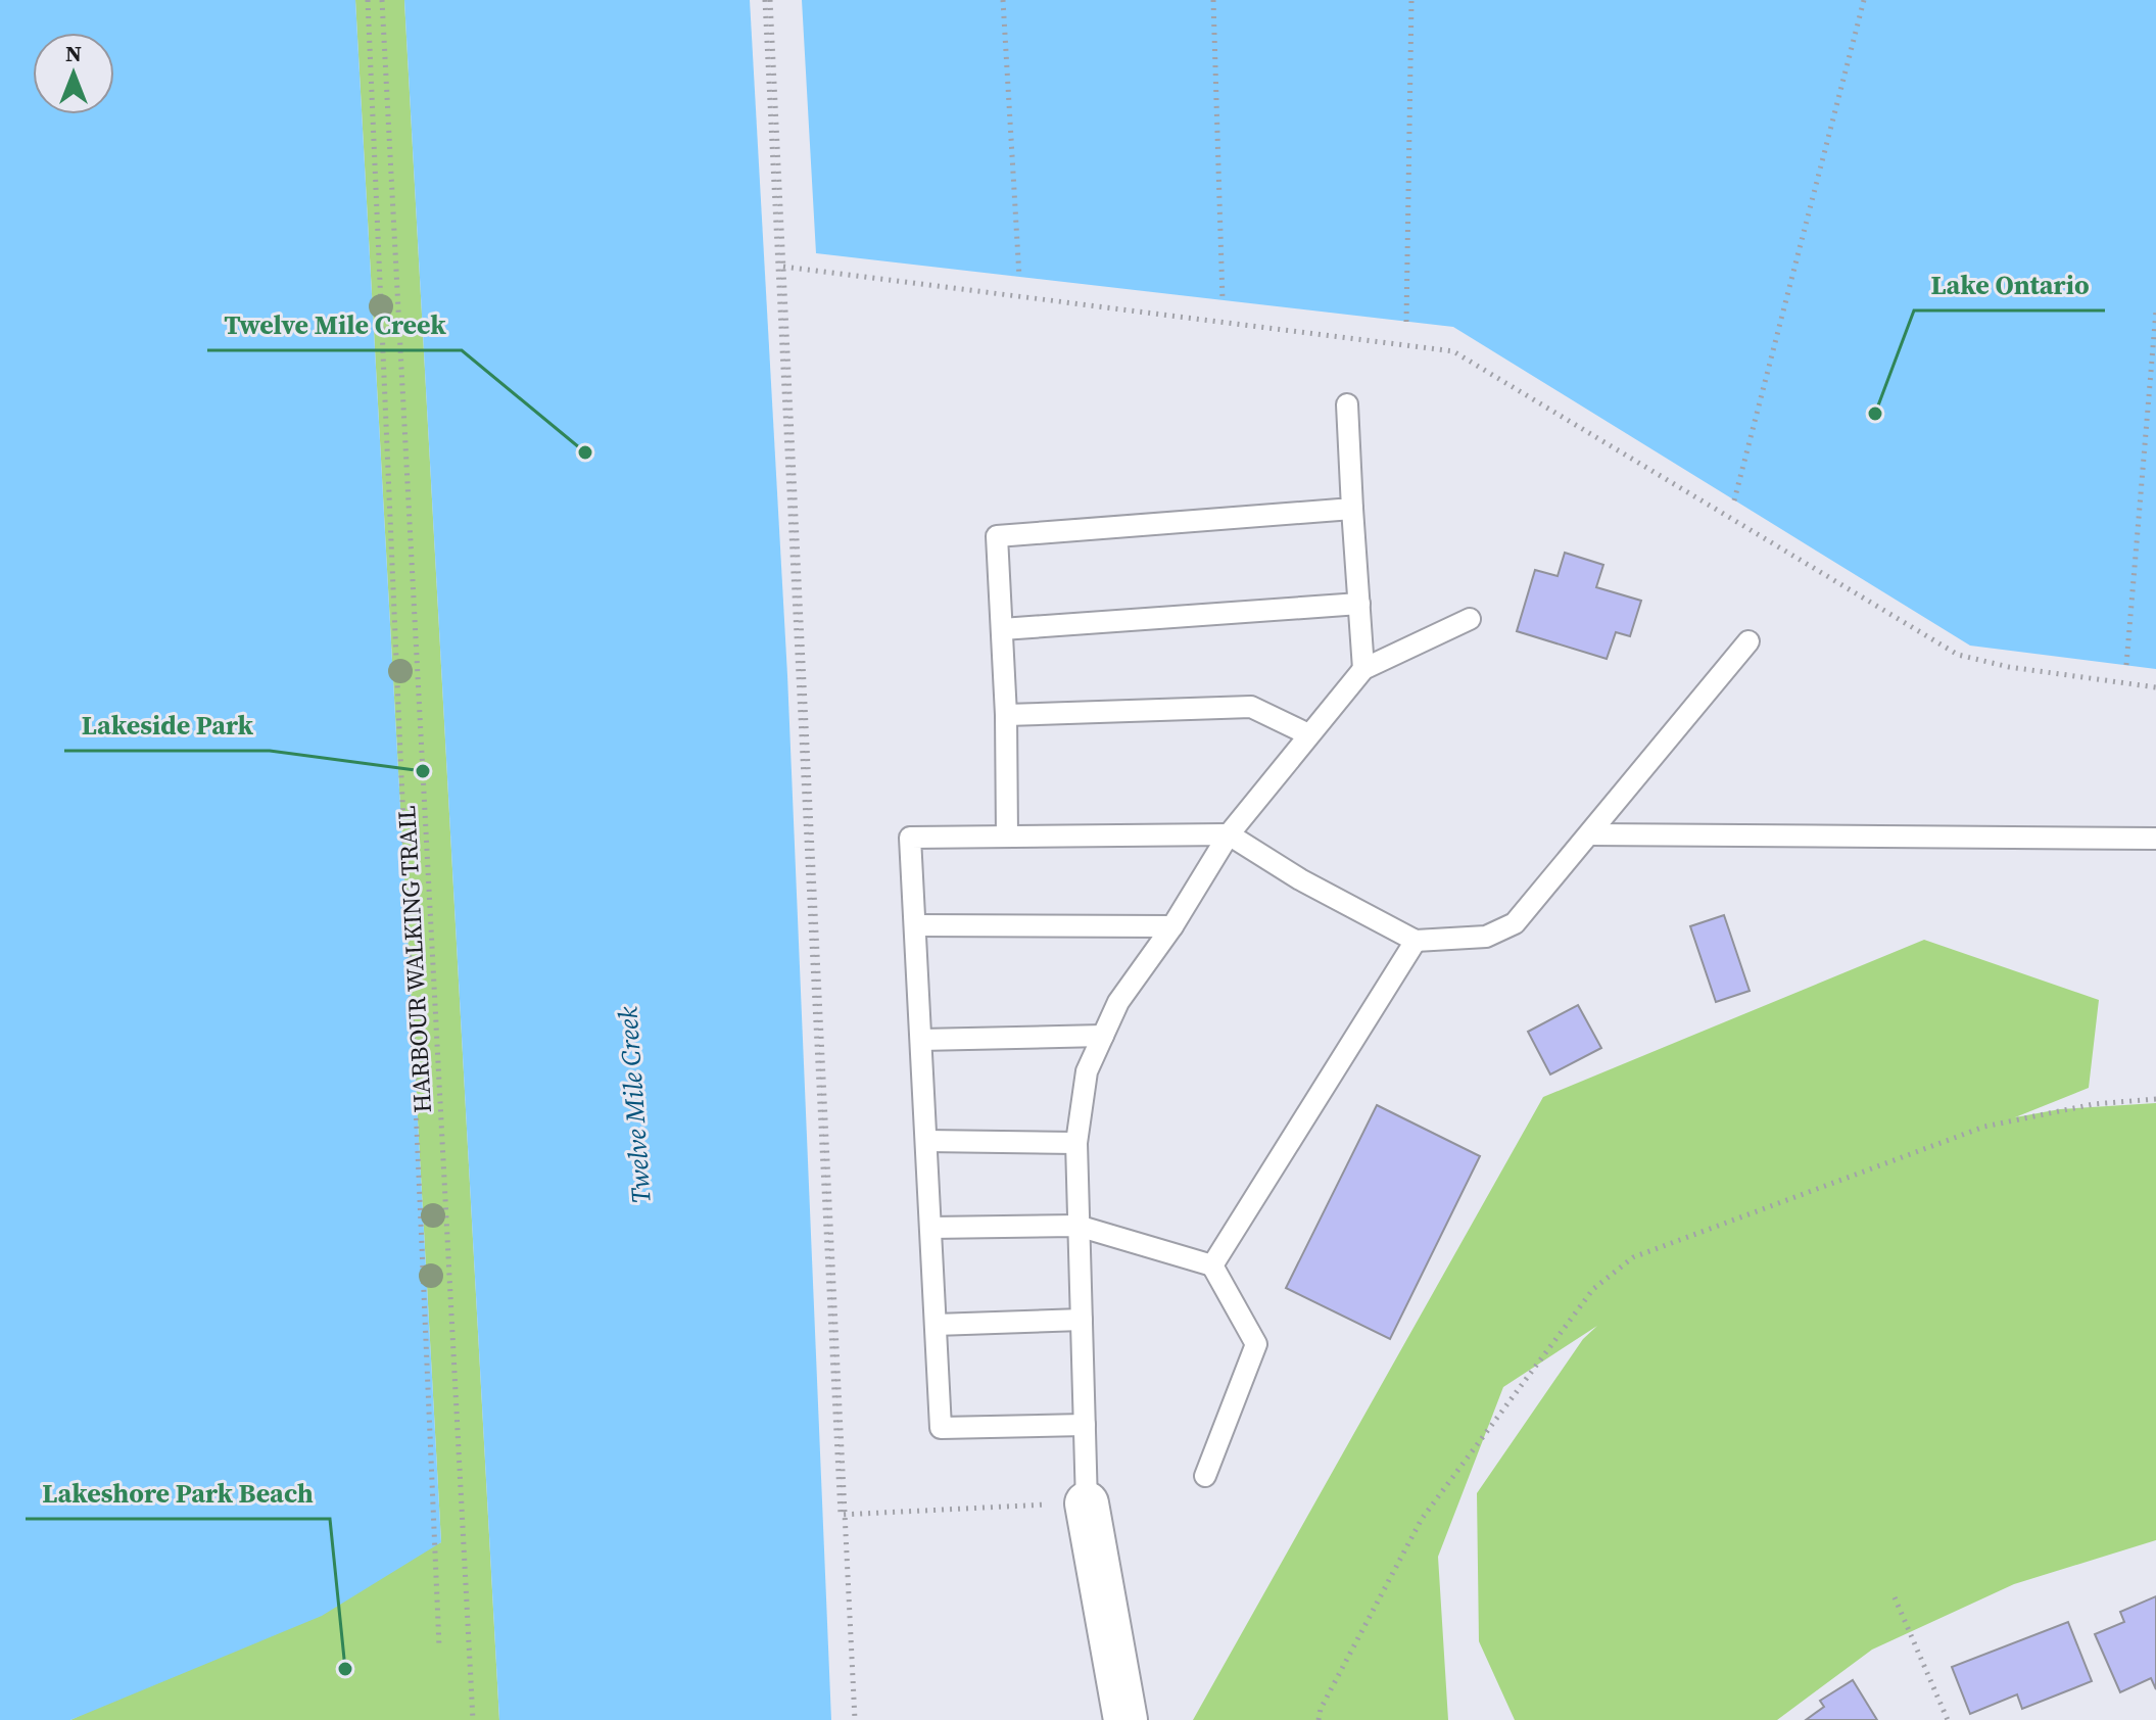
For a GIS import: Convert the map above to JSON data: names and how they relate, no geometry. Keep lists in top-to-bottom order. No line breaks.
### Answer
{"streets":{"path":["HARBOUR WALKING TRAIL"]},"water":["Twelve Mile Creek"],"places":["Lake Ontario","Twelve Mile Creek","Lakeside Park","Lakeshore Park Beach"],"north":"top"}
